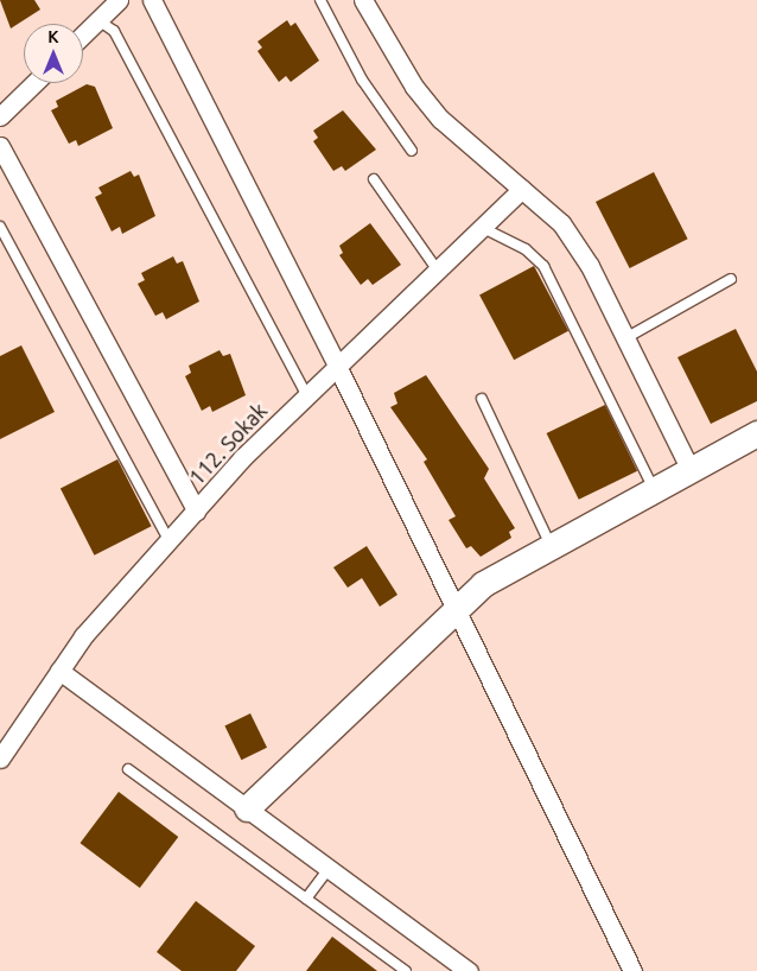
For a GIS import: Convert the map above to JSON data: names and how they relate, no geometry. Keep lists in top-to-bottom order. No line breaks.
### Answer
{"streets":{"street":["112. Sokak"]},"north":"top"}
